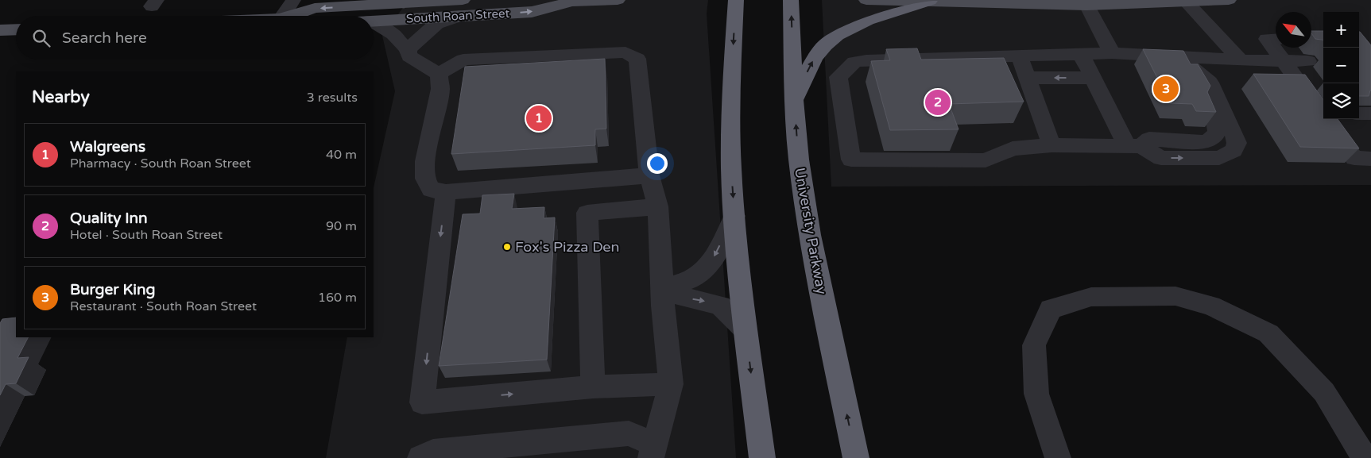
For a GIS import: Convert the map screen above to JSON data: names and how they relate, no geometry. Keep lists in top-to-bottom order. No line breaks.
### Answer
{"streets":{"highway":["University Parkway"],"main road":["South Roan Street"]},"places":["Fox's Pizza Den"],"north":"top left","page":{"map_buttons":["+","−"],"search":"Search here","heading":["Nearby","3 results"],"pins":["3","2","1"],"list":[{"mark":"1","name":"Walgreens","note":"Pharmacy · South Roan Street","value":"40 m"},{"mark":"2","name":"Quality Inn","note":"Hotel · South Roan Street","value":"90 m"},{"mark":"3","name":"Burger King","note":"Restaurant · South Roan Street","value":"160 m"}]}}
